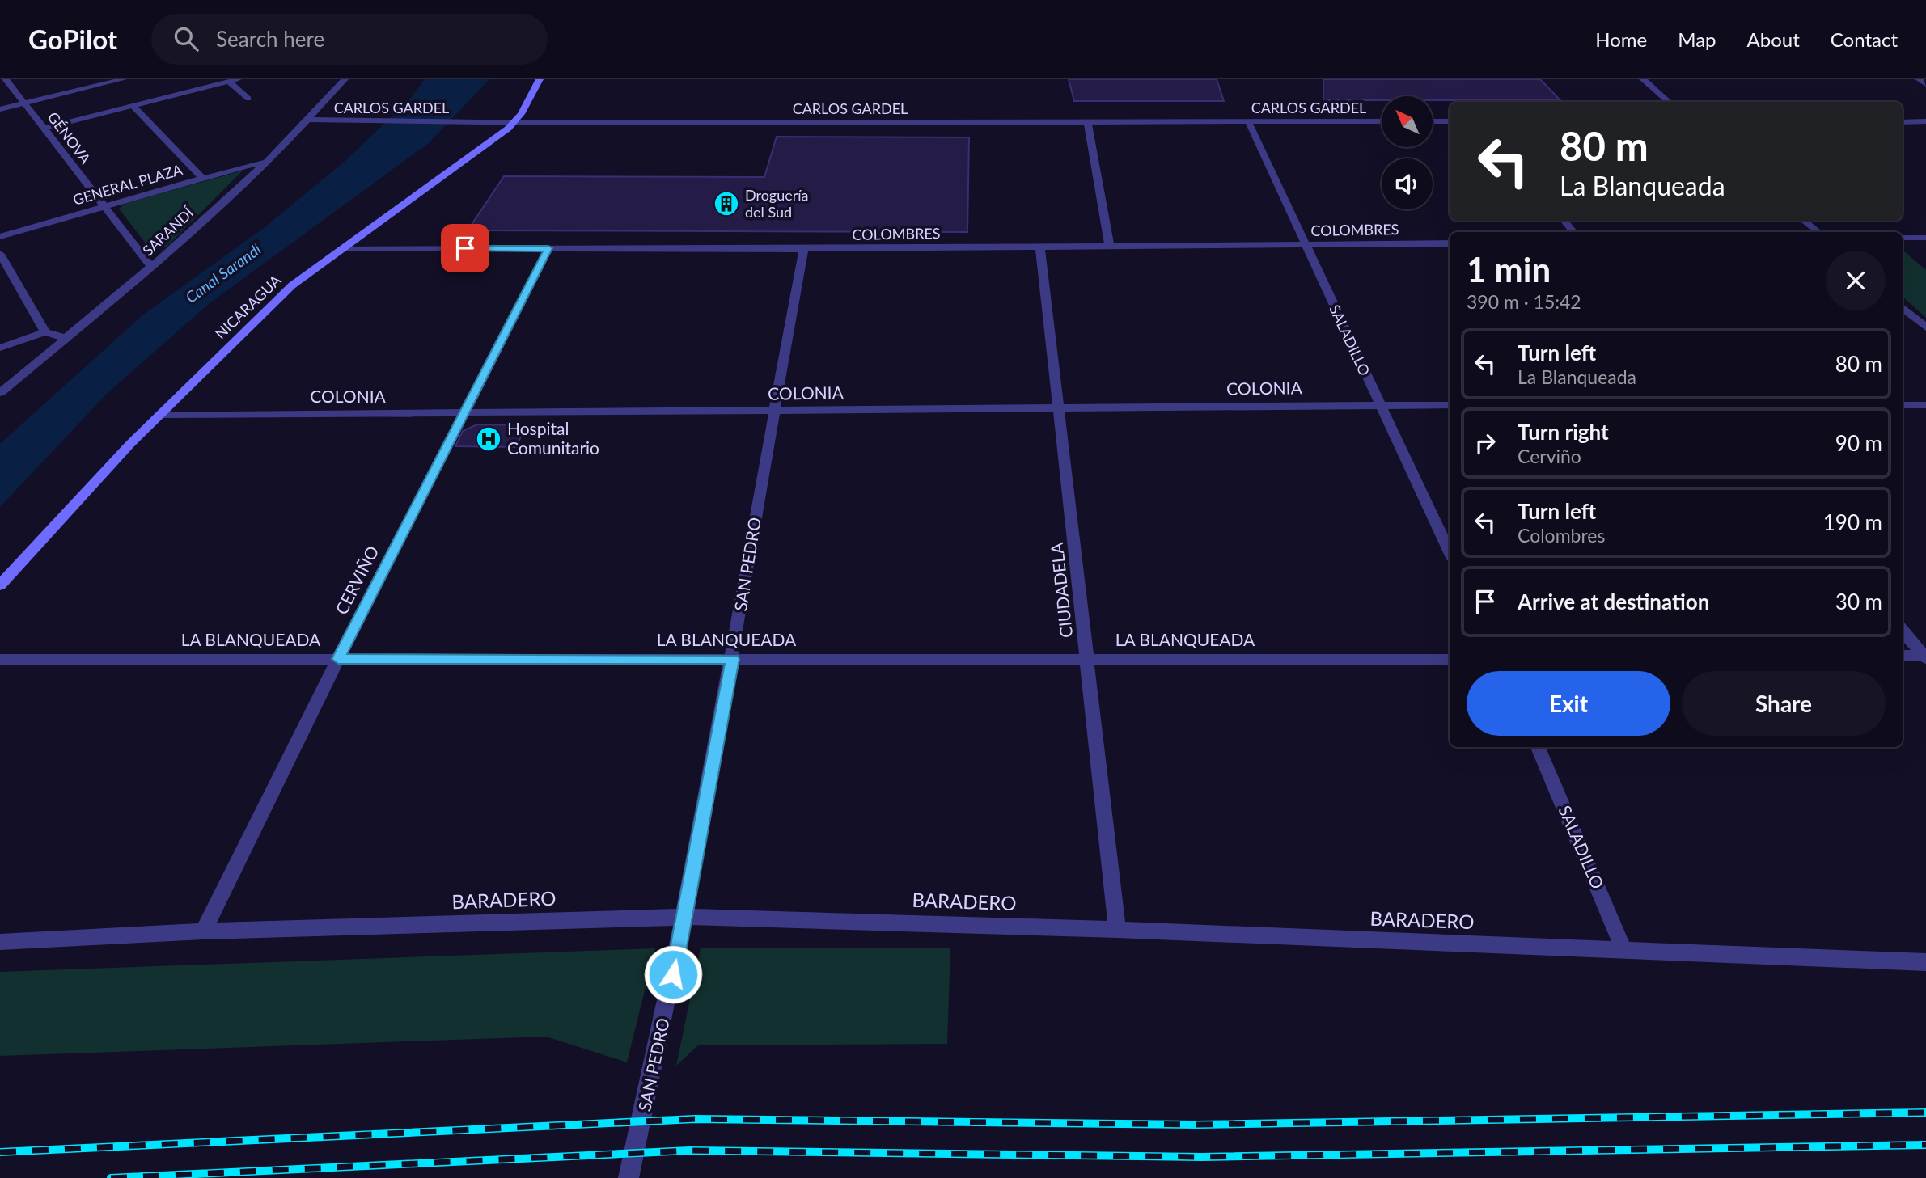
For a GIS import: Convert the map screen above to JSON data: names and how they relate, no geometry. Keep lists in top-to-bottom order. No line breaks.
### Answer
{"streets":{"main road":["NICARAGUA"],"street":["CARLOS GARDEL","GÉNOVA","GENERAL PLAZA","COLOMBRES","SARANDÍ","SALADILLO","COLONIA","SAN PEDRO","CERVIÑO","CIUDADELA","LA BLANQUEADA","BARADERO"]},"crossings":[["CARLOS GARDEL","SARANDÍ"],["CARLOS GARDEL","NICARAGUA"],["CARLOS GARDEL","SALADILLO"],["GÉNOVA","GENERAL PLAZA"],["GÉNOVA","SARANDÍ"],["GENERAL PLAZA","SARANDÍ"],["COLOMBRES","NICARAGUA"],["COLOMBRES","SALADILLO"],["COLOMBRES","SAN PEDRO"],["COLOMBRES","CERVIÑO"],["COLOMBRES","CIUDADELA"],["NICARAGUA","COLONIA"],["SALADILLO","COLONIA"],["SALADILLO","BARADERO"],["COLONIA","SAN PEDRO"],["COLONIA","CERVIÑO"],["COLONIA","CIUDADELA"],["SAN PEDRO","LA BLANQUEADA"],["SAN PEDRO","BARADERO"],["CERVIÑO","LA BLANQUEADA"],["CERVIÑO","BARADERO"],["CIUDADELA","LA BLANQUEADA"],["CIUDADELA","BARADERO"]],"water":["Canal Sarandí"],"places":{"building":["Droguería del Sud"],"hospital":["Hospital Comunitario"]},"north":"top left","page":{"header":"GoPilot","search":"Search here","nav":["Home","Map","About","Contact"],"turn":["80 m","La Blanqueada"],"heading":["1 min","390 m · 15:42"],"list":[{"name":"Turn left","note":"La Blanqueada","value":"80 m"},{"name":"Turn right","note":"Cerviño","value":"90 m"},{"name":"Turn left","note":"Colombres","value":"190 m"},{"name":"Arrive at destination","value":"30 m"}],"buttons":["Exit","Share"]}}
